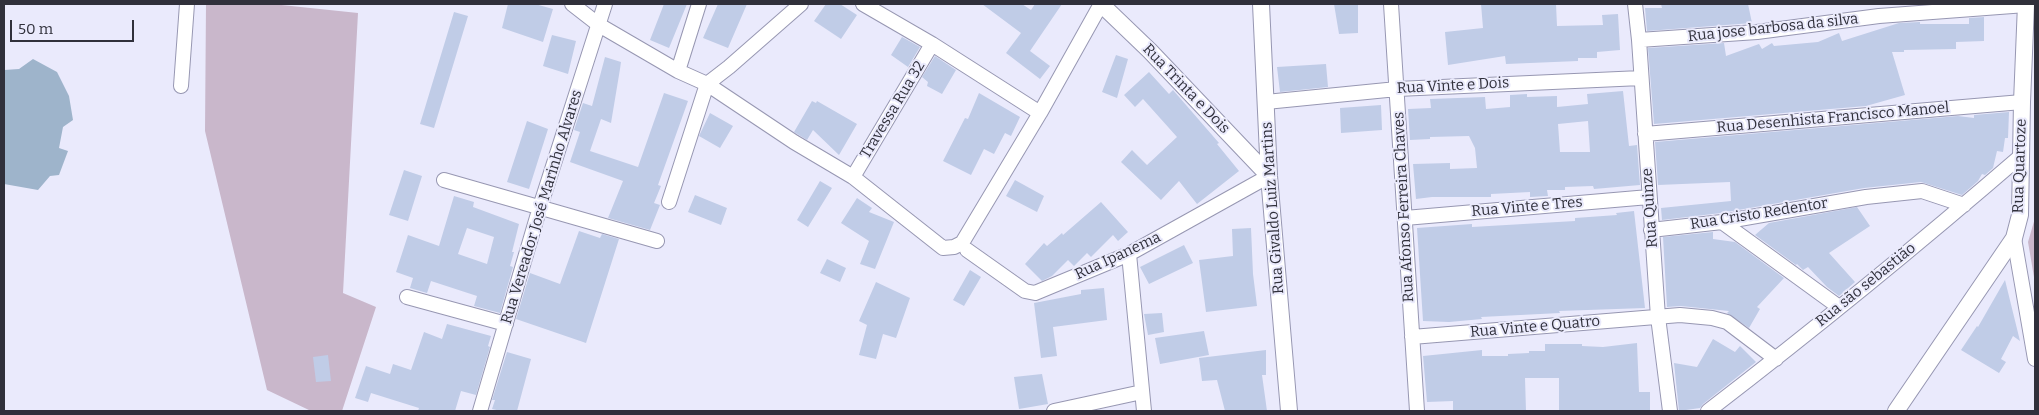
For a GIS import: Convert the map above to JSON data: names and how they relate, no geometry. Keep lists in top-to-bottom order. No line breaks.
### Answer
{"streets":{"street":["Rua jose barbosa da silva","Rua Vinte e Dois","Rua Trinta e Dois","Travessa Rua 32","Rua Desenhista Francisco Manoel","Rua Quartoze","Rua Vereador José Marinho Alvares","Rua Afonso Ferreira Chaves","Rua Vinte e Tres","Rua Givaldo Luiz Martins","Rua Quinze","Rua Cristo Redentor","Rua Ipanema","Rua são sebastião","Rua Vinte e Quatro"]},"crossings":[["Rua jose barbosa da silva","Rua Quartoze"],["Rua jose barbosa da silva","Rua Quinze"],["Rua Vinte e Dois","Rua Afonso Ferreira Chaves"],["Rua Vinte e Dois","Rua Givaldo Luiz Martins"],["Rua Vinte e Dois","Rua Quinze"],["Rua Trinta e Dois","Rua Givaldo Luiz Martins"],["Rua Trinta e Dois","Rua Ipanema"],["Rua Desenhista Francisco Manoel","Rua Quartoze"],["Rua Desenhista Francisco Manoel","Rua Quinze"],["Rua Quartoze","Rua são sebastião"],["Rua Afonso Ferreira Chaves","Rua Vinte e Tres"],["Rua Afonso Ferreira Chaves","Rua Vinte e Quatro"],["Rua Vinte e Tres","Rua Quinze"],["Rua Givaldo Luiz Martins","Rua Ipanema"],["Rua Quinze","Rua Cristo Redentor"],["Rua Quinze","Rua Vinte e Quatro"],["Rua Cristo Redentor","Rua são sebastião"],["Rua são sebastião","Rua Vinte e Quatro"]],"scale_bar":"50 m"}
